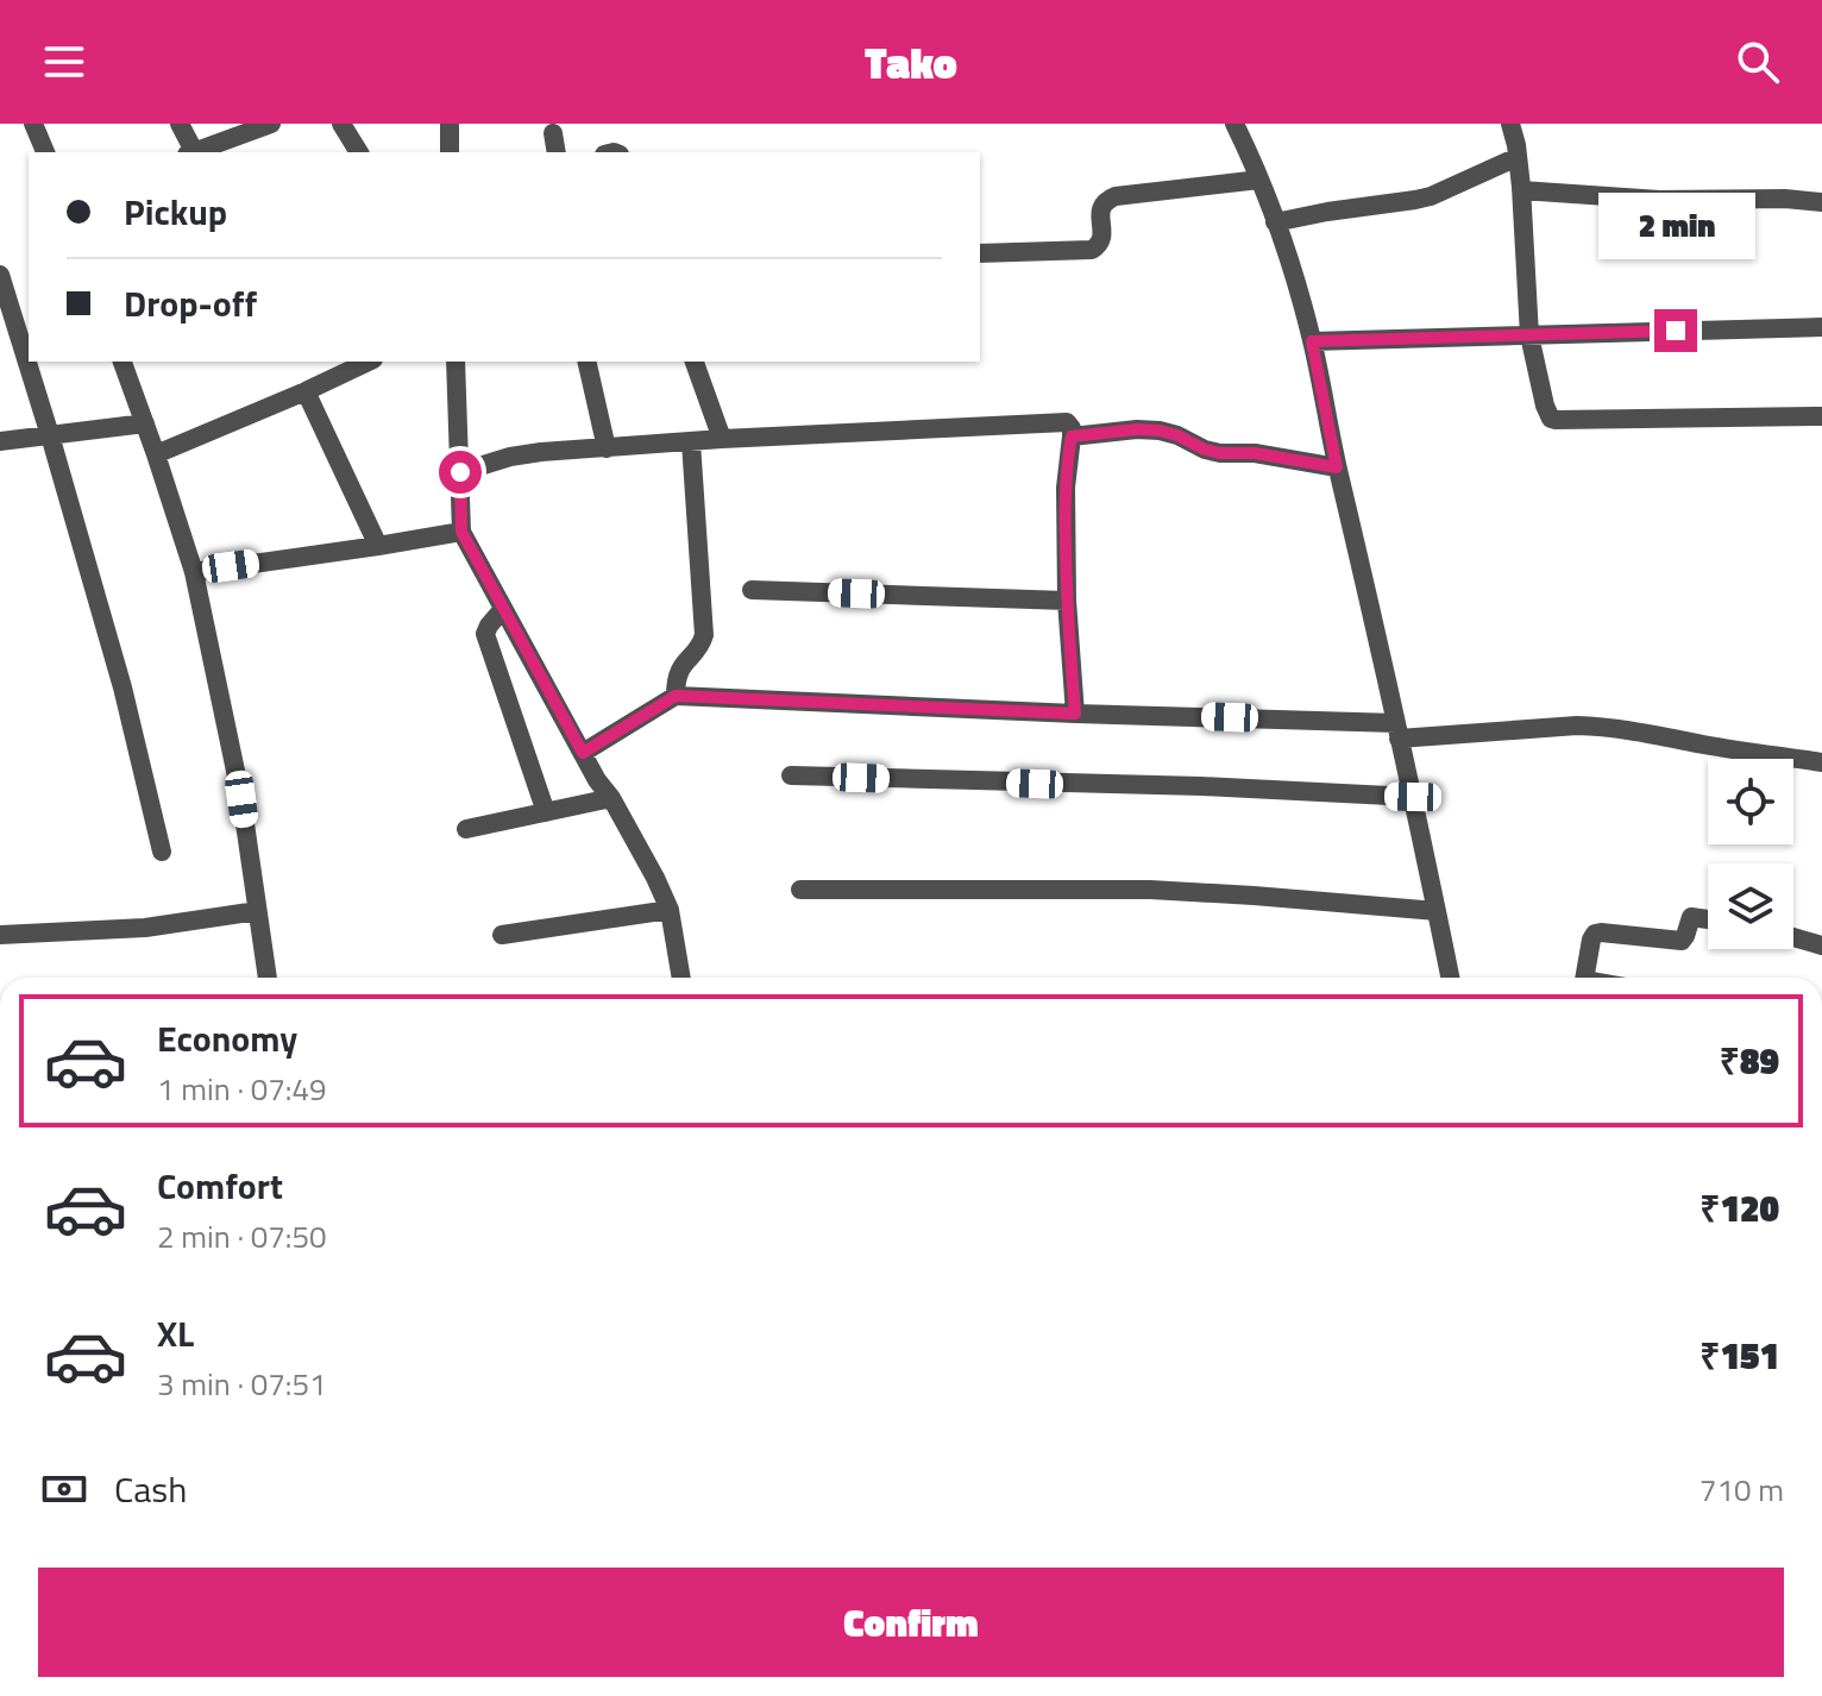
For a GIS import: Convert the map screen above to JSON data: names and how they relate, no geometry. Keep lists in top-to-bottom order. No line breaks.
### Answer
{"page":{"header":"Tako","banner":["Pickup","Drop-off"],"bubble":"2 min","list":[{"name":"Economy","note":"1 min · 07:49","value":"₹89"},{"name":"Comfort","note":"2 min · 07:50","value":"₹120"},{"name":"XL","note":"3 min · 07:51","value":"₹151"}],"pay":["Cash","710 m"],"buttons":"Confirm"}}
